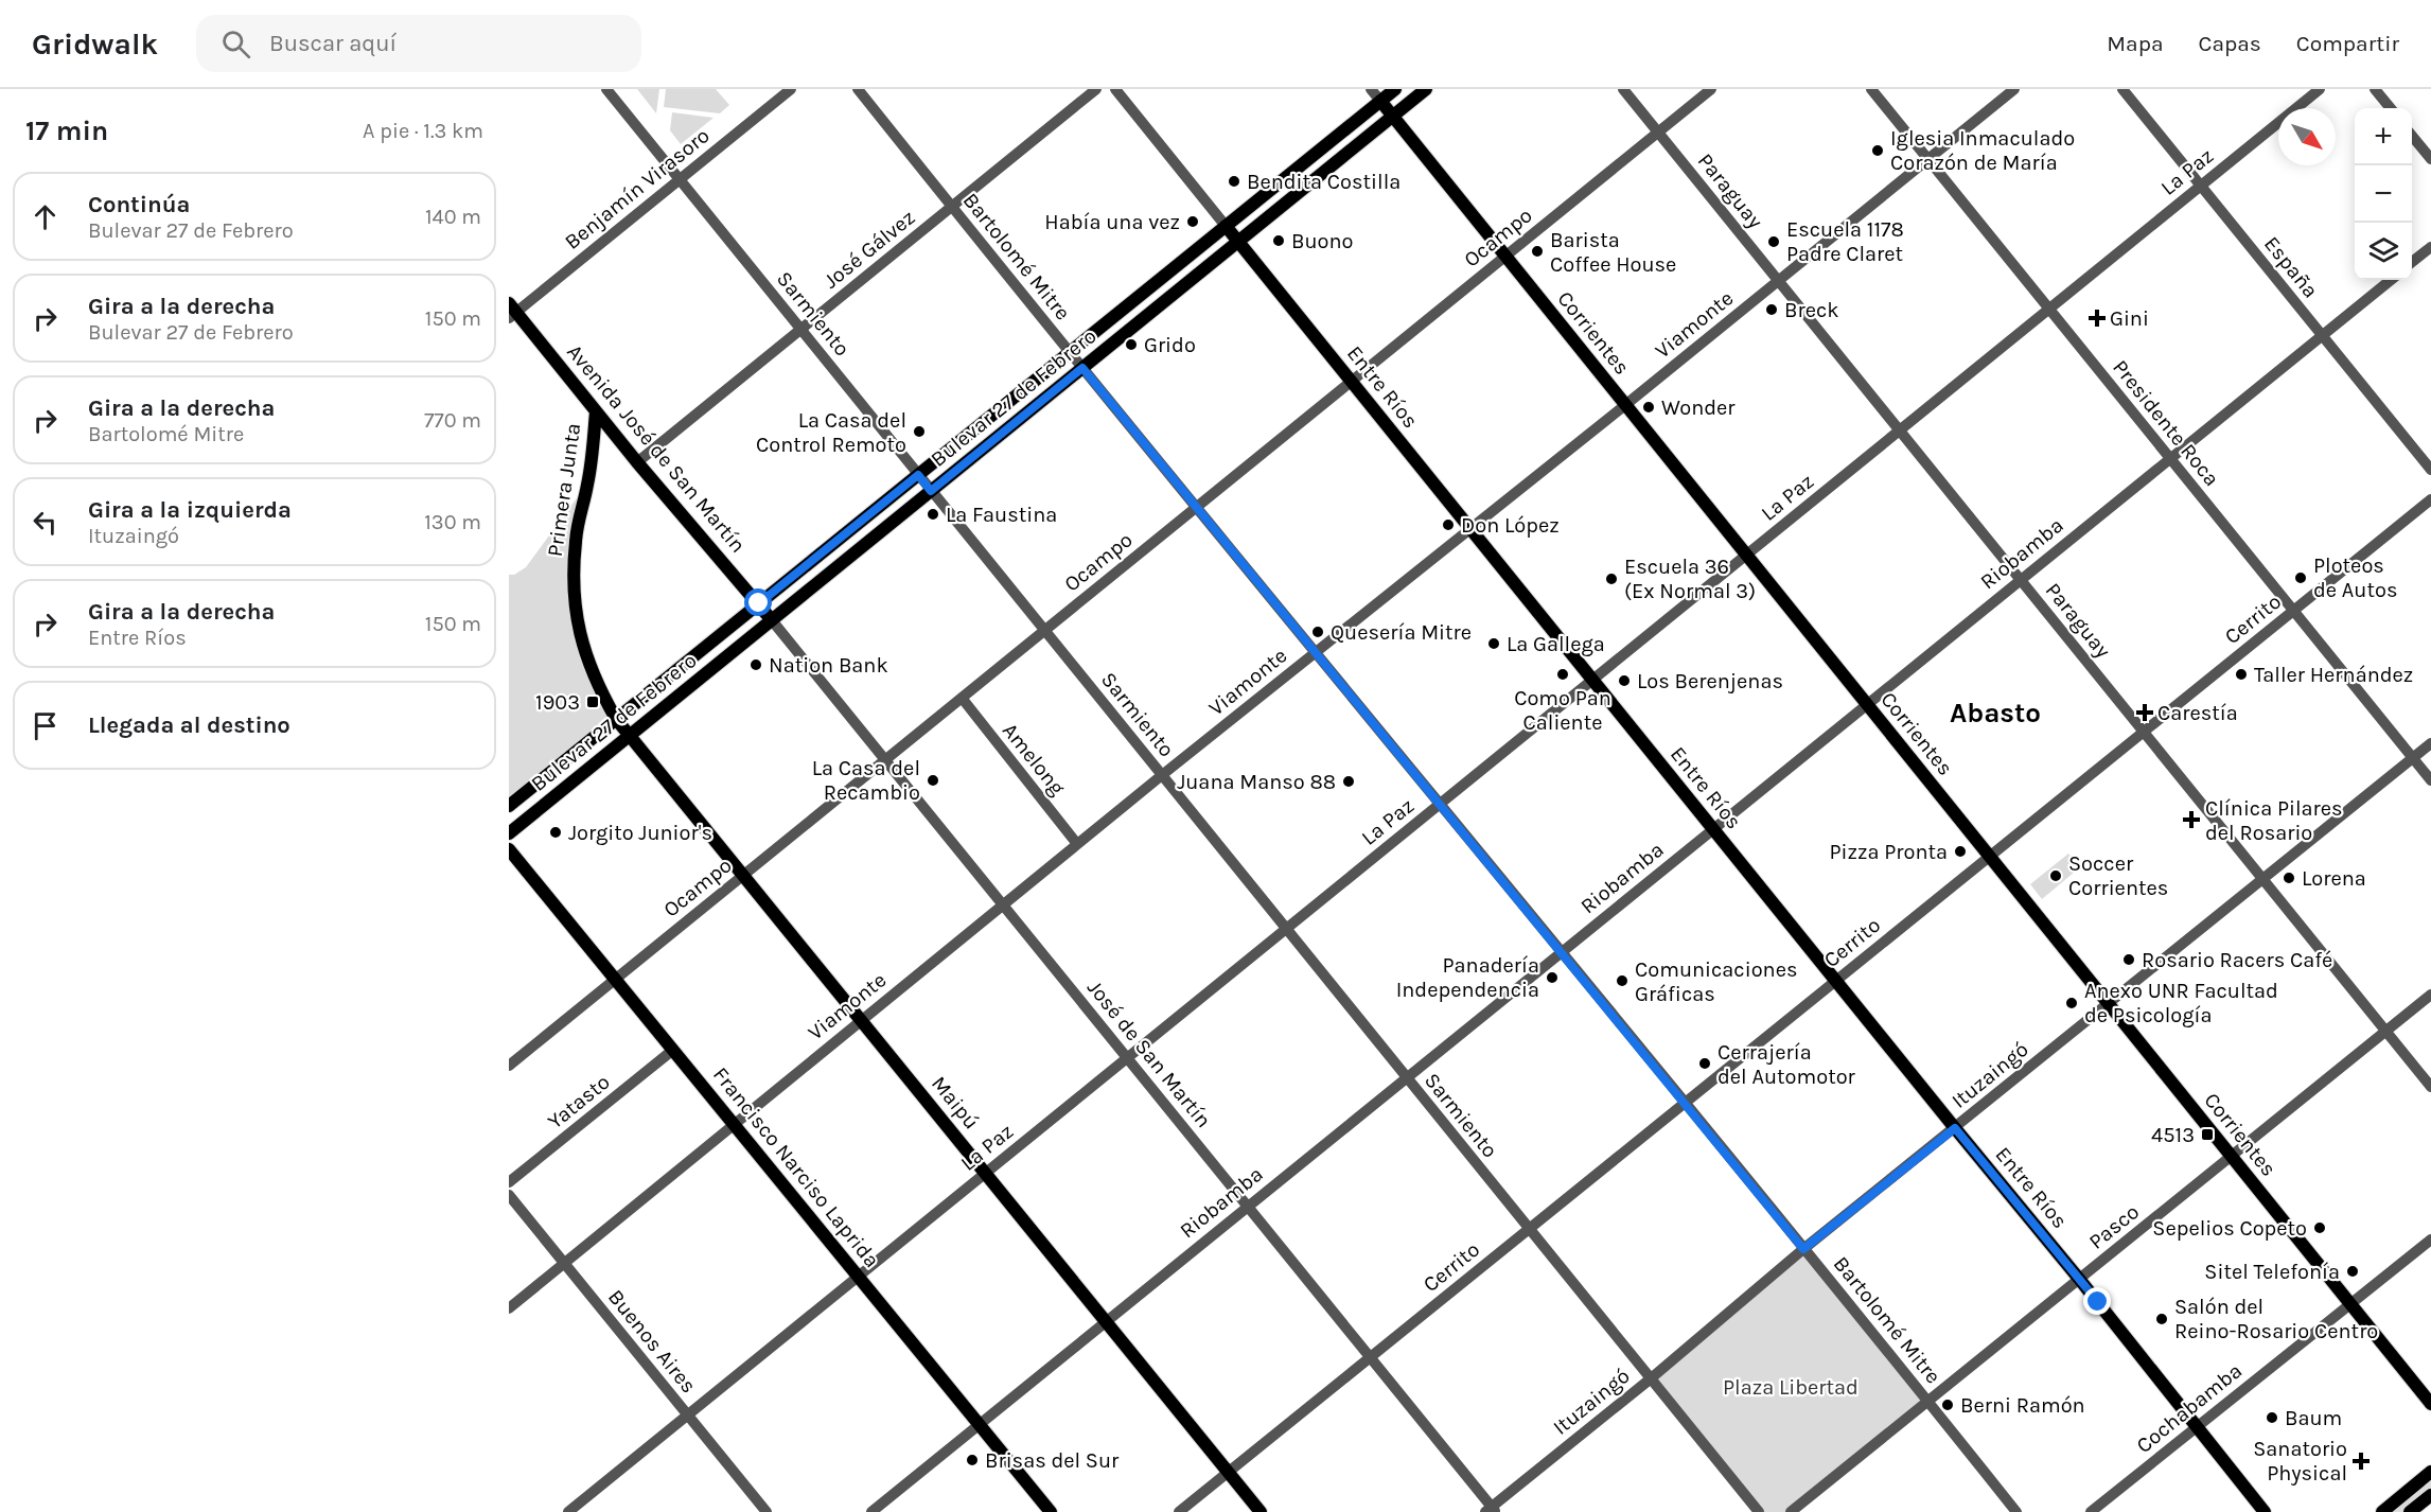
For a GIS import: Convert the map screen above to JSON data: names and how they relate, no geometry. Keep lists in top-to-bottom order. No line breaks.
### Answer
{"streets":{"main road":["Corrientes","Entre Ríos","Bulevar 27 de Febrero","Avenida José de San Martín","Primera Junta","Maipú","Francisco Narciso Laprida"],"street":["La Paz","Benjamín Virasoro","Paraguay","Ocampo","José Gálvez","Bartolomé Mitre","España","Sarmiento","Viamonte","Presidente Roca","Riobamba","Cerrito","Amelong","José de San Martín","Ituzaingó","Yatasto","Pasco","Buenos Aires","Cochabamba"]},"crossings":[["La Paz","Paraguay"],["La Paz","Bartolomé Mitre"],["La Paz","España"],["La Paz","Sarmiento"],["La Paz","Corrientes"],["La Paz","Entre Ríos"],["La Paz","Presidente Roca"],["La Paz","José de San Martín"],["La Paz","Maipú"],["La Paz","Francisco Narciso Laprida"],["La Paz","Buenos Aires"],["Benjamín Virasoro","Sarmiento"],["Benjamín Virasoro","Avenida José de San Martín"],["Paraguay","Ocampo"],["Paraguay","Viamonte"],["Paraguay","Riobamba"],["Paraguay","Cerrito"],["Paraguay","Ituzaingó"],["Paraguay","Pasco"],["Ocampo","Bartolomé Mitre"],["Ocampo","Sarmiento"],["Ocampo","Corrientes"],["Ocampo","Entre Ríos"],["Ocampo","Amelong"],["Ocampo","José de San Martín"],["Ocampo","Maipú"],["Ocampo","Francisco Narciso Laprida"],["José Gálvez","Bartolomé Mitre"],["José Gálvez","Sarmiento"],["José Gálvez","Avenida José de San Martín"],["Bartolomé Mitre","Viamonte"],["Bartolomé Mitre","Bulevar 27 de Febrero"],["Bartolomé Mitre","Riobamba"],["Bartolomé Mitre","Cerrito"],["Bartolomé Mitre","Ituzaingó"],["Bartolomé Mitre","Pasco"],["España","Riobamba"],["Sarmiento","Viamonte"],["Sarmiento","Bulevar 27 de Febrero"],["Sarmiento","Riobamba"],["Sarmiento","Cerrito"],["Sarmiento","Ituzaingó"],["Viamonte","Corrientes"],["Viamonte","Entre Ríos"],["Viamonte","Presidente Roca"],["Viamonte","Amelong"],["Viamonte","José de San Martín"],["Viamonte","Maipú"],["Viamonte","Francisco Narciso Laprida"],["Viamonte","Buenos Aires"],["Corrientes","Bulevar 27 de Febrero"],["Corrientes","Riobamba"],["Corrientes","Cerrito"],["Corrientes","Ituzaingó"],["Corrientes","Pasco"],["Corrientes","Cochabamba"],["Entre Ríos","Bulevar 27 de Febrero"],["Entre Ríos","Riobamba"],["Entre Ríos","Cerrito"],["Entre Ríos","Ituzaingó"],["Entre Ríos","Pasco"],["Entre Ríos","Cochabamba"],["Bulevar 27 de Febrero","Avenida José de San Martín"],["Bulevar 27 de Febrero","Primera Junta"],["Bulevar 27 de Febrero","José de San Martín"],["Bulevar 27 de Febrero","Maipú"],["Presidente Roca","Riobamba"],["Presidente Roca","Cerrito"],["Presidente Roca","Ituzaingó"],["Avenida José de San Martín","Primera Junta"],["Avenida José de San Martín","José de San Martín"],["Primera Junta","Maipú"],["Riobamba","José de San Martín"],["Riobamba","Maipú"],["Riobamba","Francisco Narciso Laprida"],["Cerrito","José de San Martín"],["Cerrito","Maipú"],["José de San Martín","Ituzaingó"],["Yatasto","Francisco Narciso Laprida"]],"districts":["Abasto"],"parks":["Plaza Libertad"],"places":{"other":["Iglesia Inmaculado Corazón de María","Bendita Costilla","Había una vez","Buono","Escuela 1178 Padre Claret","Barista Coffee House","Breck","Grido","Wonder","La Casa del Control Remoto","La Faustina","Don López","Ploteos de Autos","Escuela 36 (Ex Normal 3)","Quesería Mitre","La Gallega","Nation Bank","Como Pan Caliente","Taller Hernández","Los Berenjenas","La Casa del Recambio","Juana Manso 88","Jorgito Junior's","Pizza Pronta","Soccer Corrientes","Lorena","Rosario Racers Café","Panadería Independencia","Comunicaciones Gráficas","Anexo UNR Facultad de Psicología","Cerrajería del Automotor","Sepelios Copeto","Sitel Telefonía","Salón del Reino-Rosario Centro","Berni Ramón","Baum","Brisas del Sur"],"health":["Gini","Carestía","Clínica Pilares del Rosario","Sanatorio Physical"],"transit":["1903","4513"]},"north":"bottom right","page":{"header":"Gridwalk","search":"Buscar aquí","nav":["Mapa","Capas","Compartir"],"heading":["17 min","A pie · 1.3 km"],"map_buttons":["+","−"],"list":[["Continúa","Bulevar 27 de Febrero","140 m"],["Gira a la derecha","Bulevar 27 de Febrero","150 m"],["Gira a la derecha","Bartolomé Mitre","770 m"],["Gira a la izquierda","Ituzaingó","130 m"],["Gira a la derecha","Entre Ríos","150 m"],"Llegada al destino"]}}
